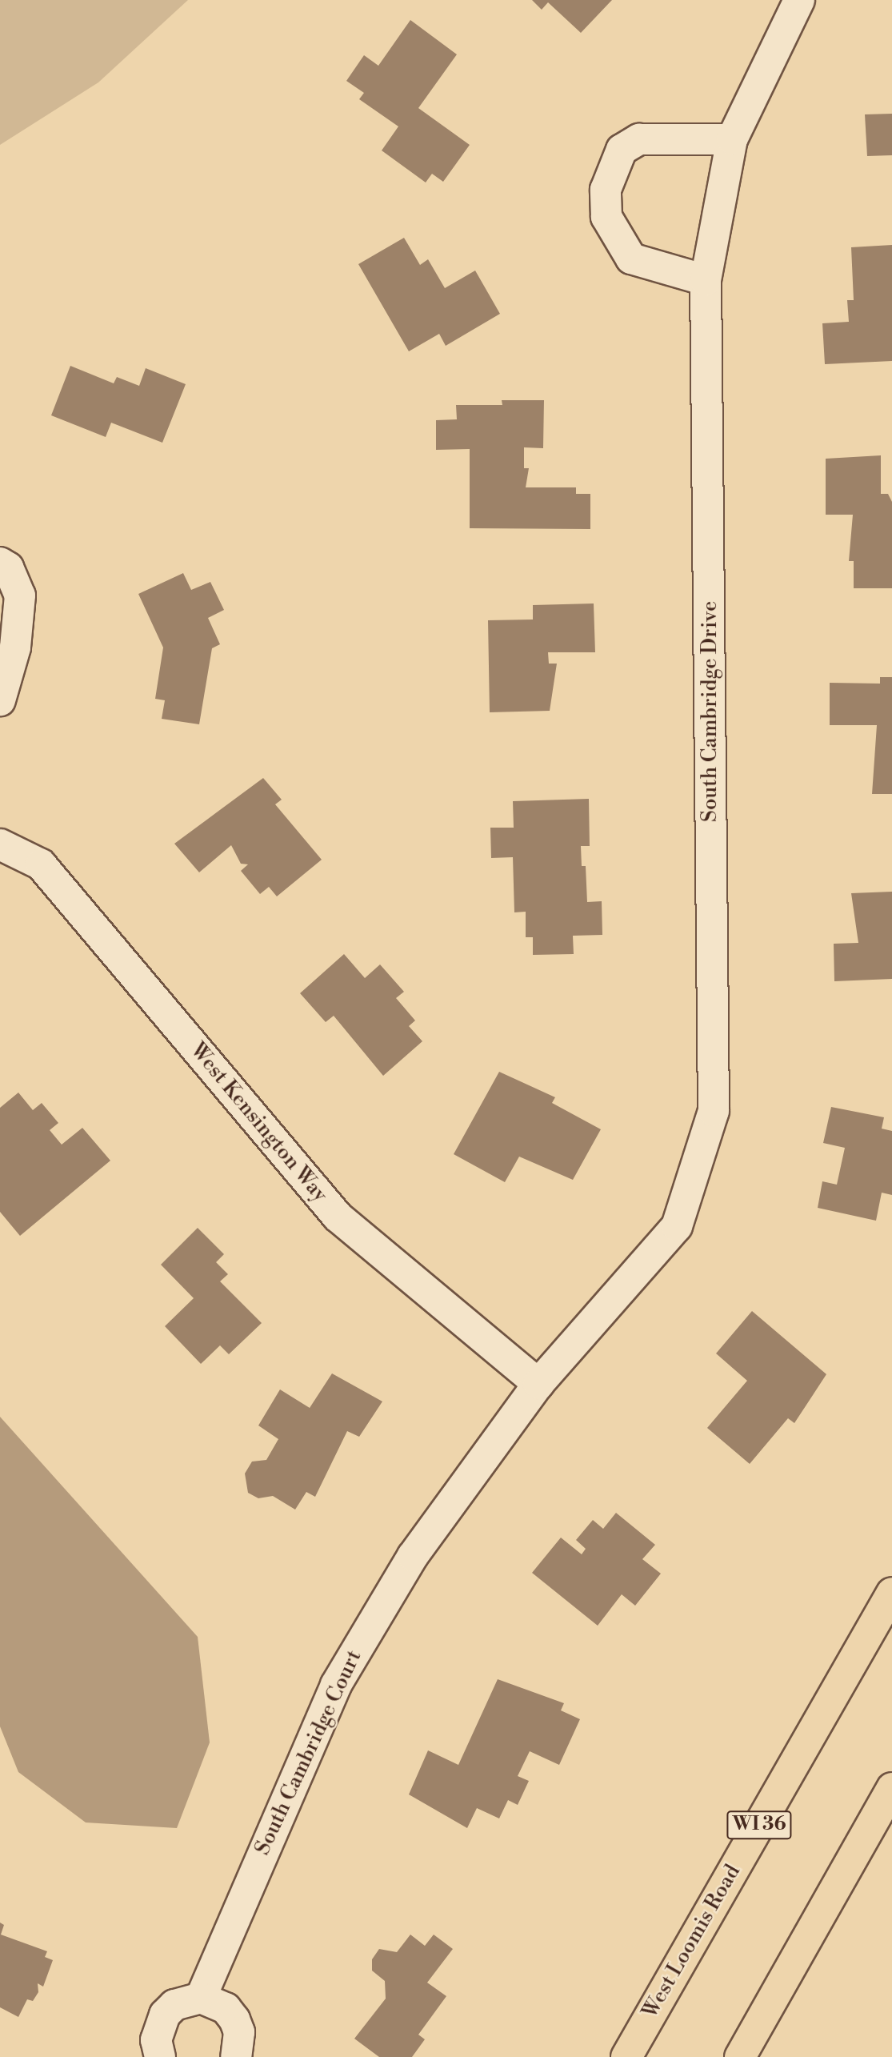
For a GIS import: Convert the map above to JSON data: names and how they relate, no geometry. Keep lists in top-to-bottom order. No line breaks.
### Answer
{"streets":{"main road":["WI 36","West Loomis Road"],"street":["South Cambridge Drive","West Kensington Way","South Cambridge Court"]},"crossings":[["South Cambridge Drive","West Kensington Way"],["South Cambridge Drive","South Cambridge Court"],["West Kensington Way","South Cambridge Court"]]}
